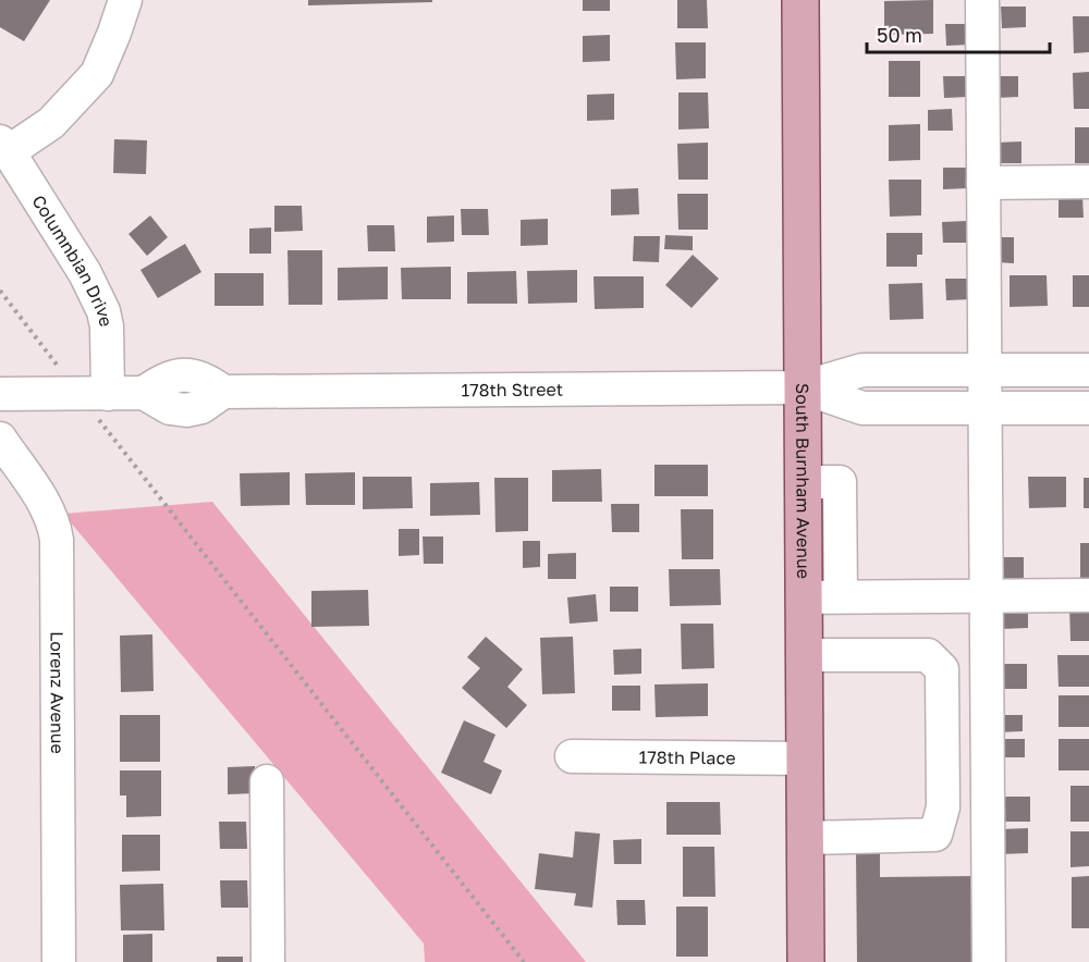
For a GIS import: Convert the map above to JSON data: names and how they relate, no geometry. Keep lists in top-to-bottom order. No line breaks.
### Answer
{"streets":{"main road":["South Burnham Avenue"],"street":["Columnbian Drive","178th Street","Lorenz Avenue","178th Place"]},"crossings":[["Columnbian Drive","178th Street"],["178th Street","South Burnham Avenue"],["South Burnham Avenue","178th Place"]],"scale_bar":"50 m"}
